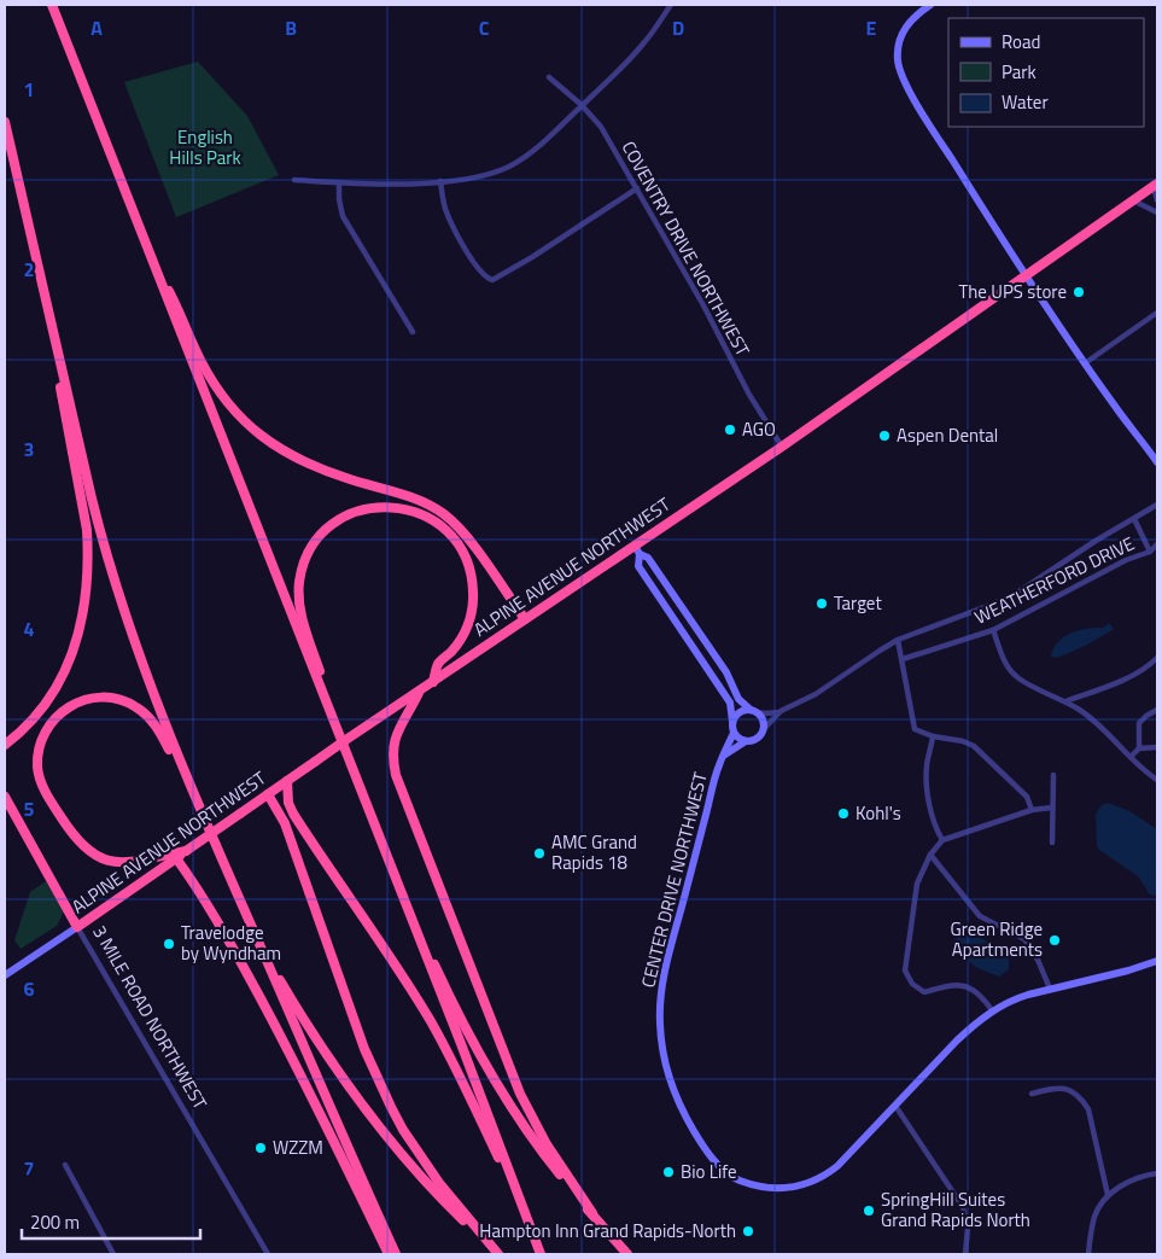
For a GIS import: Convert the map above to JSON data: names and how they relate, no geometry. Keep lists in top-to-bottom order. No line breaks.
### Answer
{"streets":{"highway":["ALPINE AVENUE NORTHWEST","3 MILE ROAD NORTHWEST"],"street":["COVENTRY DRIVE NORTHWEST","WEATHERFORD DRIVE","CENTER DRIVE NORTHWEST"]},"crossings":[["COVENTRY DRIVE NORTHWEST","ALPINE AVENUE NORTHWEST"],["ALPINE AVENUE NORTHWEST","3 MILE ROAD NORTHWEST"]],"parks":["English Hills Park"],"places":["The UPS store","AGO","Aspen Dental","Target","Kohl's","AMC Grand Rapids 18","Green Ridge Apartments","Travelodge by Wyndham","WZZM","Bio Life","SpringHill Suites Grand Rapids North","Hampton Inn Grand Rapids-North"],"legend":["Road","Park","Water"],"scale_bar":"200 m","grid":{"columns":["A","B","C","D","E"],"rows":["1","2","3","4","5","6","7"]}}
